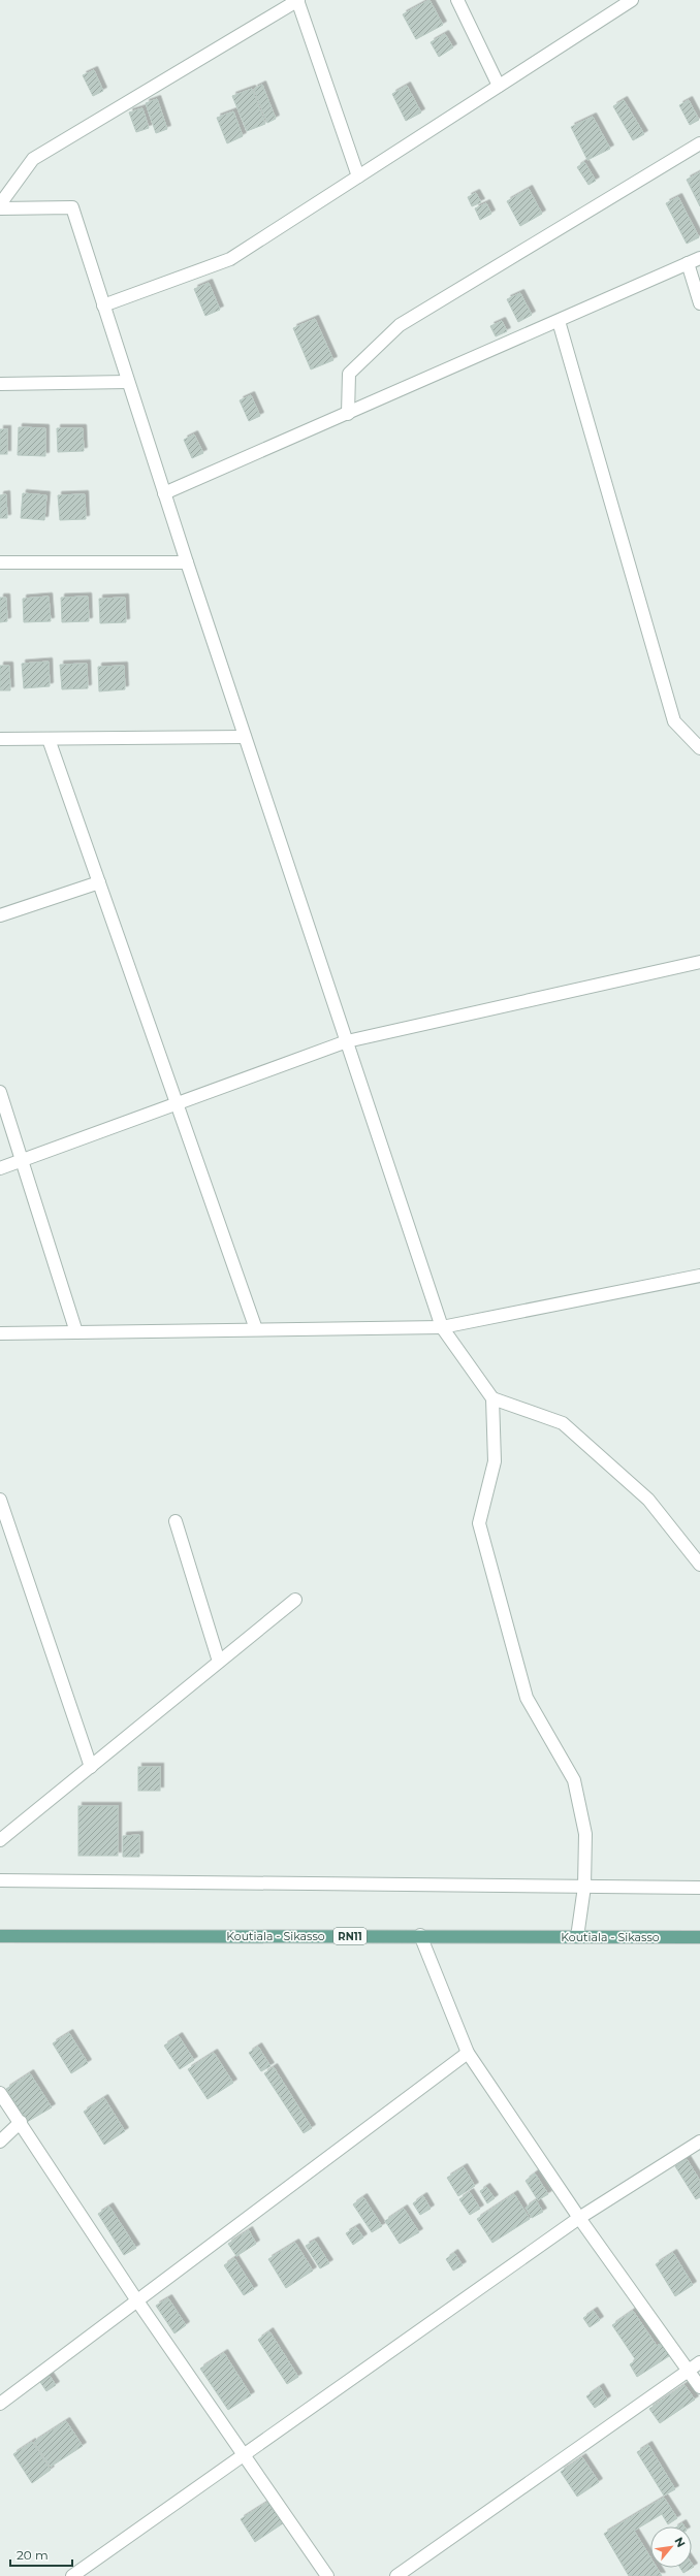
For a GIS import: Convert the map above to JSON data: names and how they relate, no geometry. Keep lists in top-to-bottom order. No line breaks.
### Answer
{"streets":{"main road":["Koutiala - Sikasso","RN11"]},"scale_bar":"20 m","north":"top right"}
